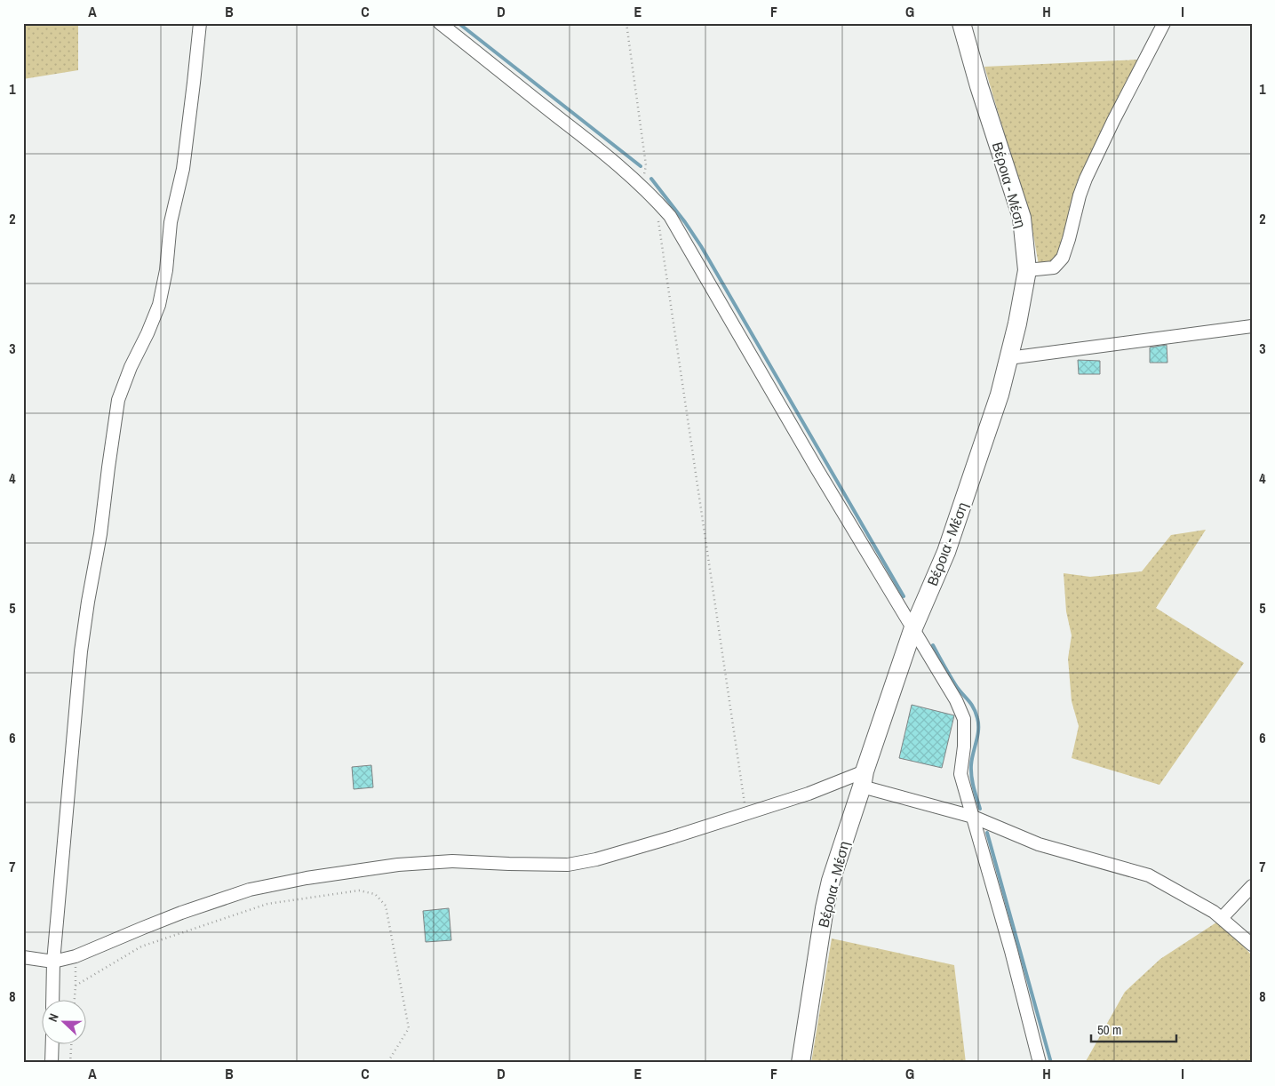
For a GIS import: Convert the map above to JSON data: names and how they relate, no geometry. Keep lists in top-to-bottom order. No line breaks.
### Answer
{"streets":{"street":["Βέροια - Μέση"]},"scale_bar":"50 m","north":"left","grid":{"columns":["A","B","C","D","E","F","G","H","I"],"rows":["1","2","3","4","5","6","7","8"]}}
